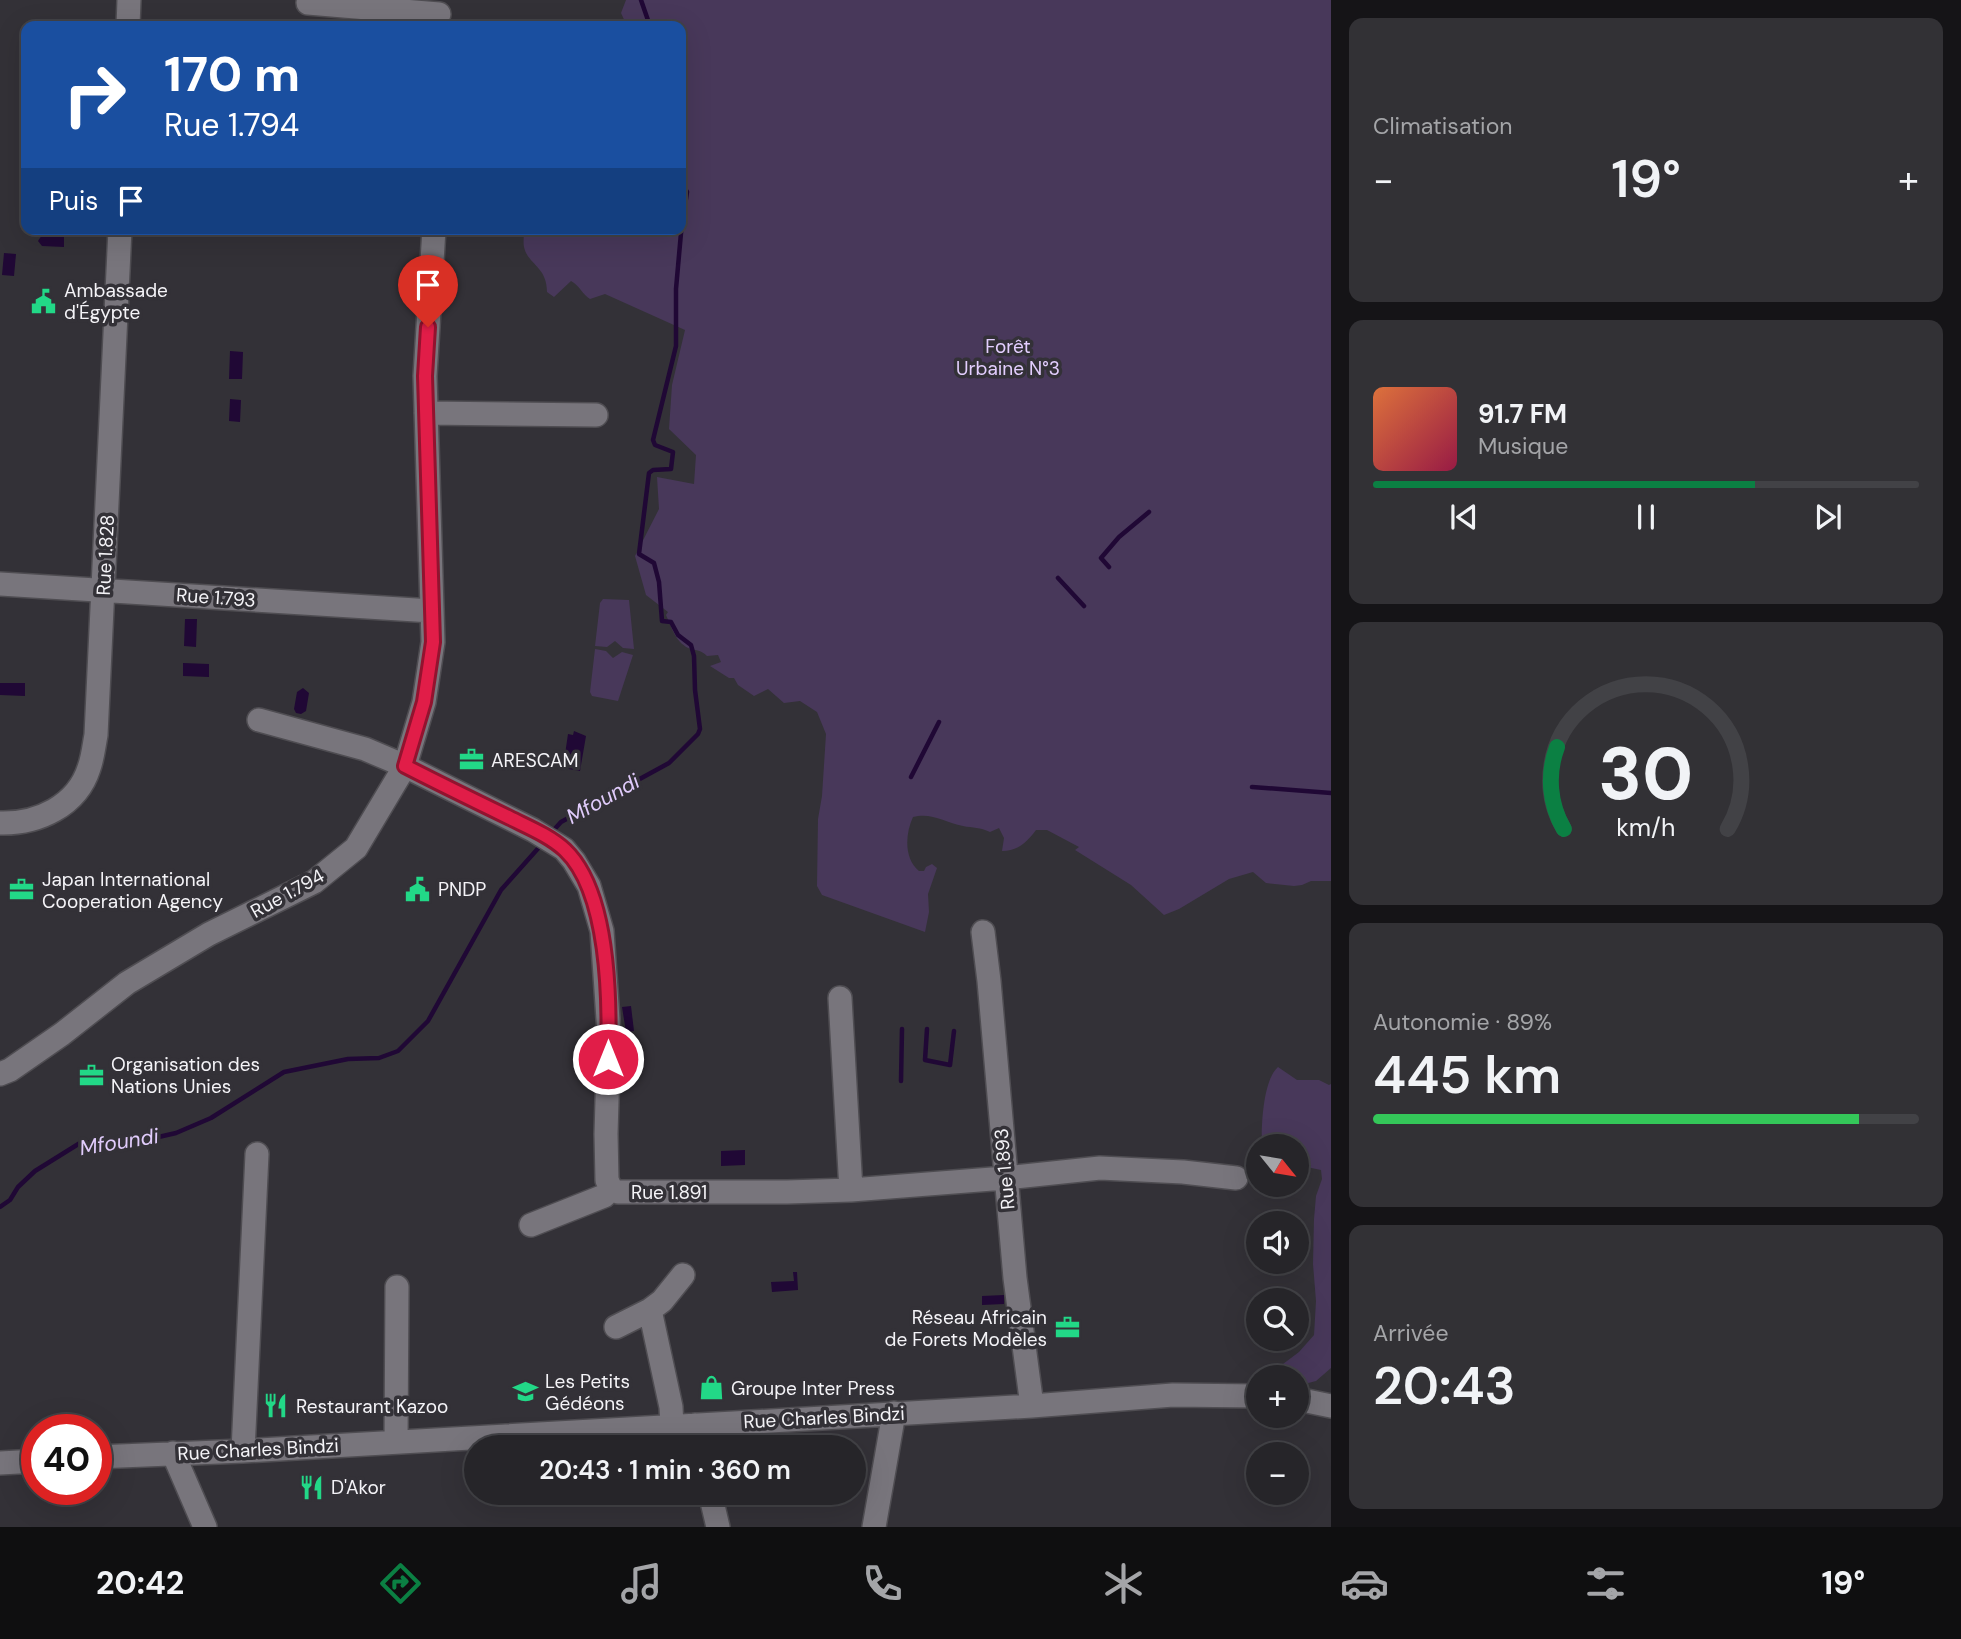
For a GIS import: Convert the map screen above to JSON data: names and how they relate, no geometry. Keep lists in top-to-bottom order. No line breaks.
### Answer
{"streets":{"street":["Rue 1.828","Rue 1.793","Rue 1.794","Rue 1.893","Rue 1.891","Rue Charles Bindzi"]},"crossings":[["Rue 1.828","Rue 1.793"],["Rue 1.793","Rue 1.794"],["Rue 1.794","Rue 1.891"],["Rue 1.893","Rue 1.891"],["Rue 1.893","Rue Charles Bindzi"]],"water":["Mfoundi"],"parks":["Forêt Urbaine N°3"],"places":{"public building":["Ambassade d'Égypte","PNDP"],"office":["ARESCAM","Japan International Cooperation Agency","Organisation des Nations Unies","Réseau Africain de Forets Modèles"],"shop":["Groupe Inter Press"],"school or university":["Les Petits Gédéons"],"restaurant":["Restaurant Kazoo","D'Akor"]},"north":"bottom right","page":{"tile":["Climatisation",["Autonomie · 89%","445 km"],["Arrivée","20:43"]],"turn":["170 m","Rue 1.794"],"heat":["−","19°","+"],"then":"Puis","song":["91.7 FM","Musique"],"map_buttons":["+","−"],"limit":"40","trip":"20:43 · 1 min · 360 m","tabs":["20:42","19°"],"gauge":["30","km/h"]}}
